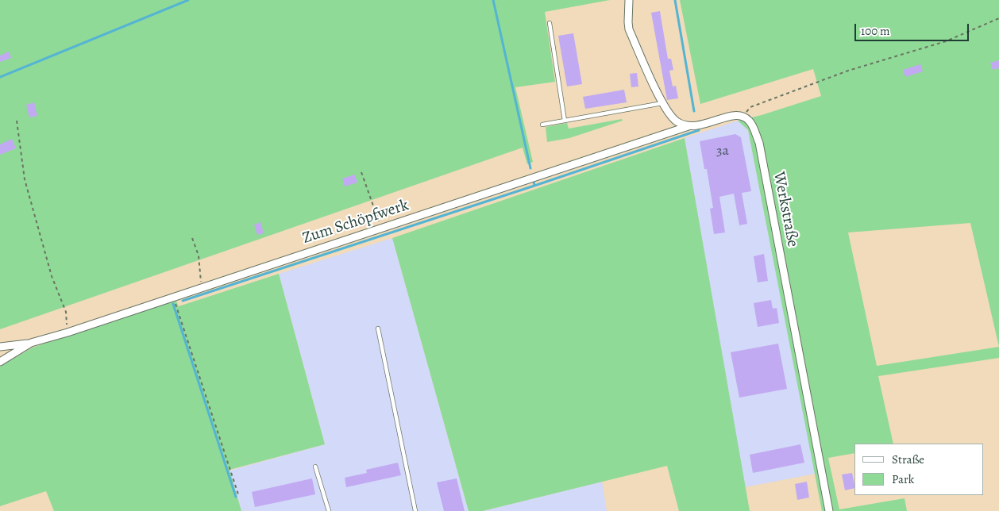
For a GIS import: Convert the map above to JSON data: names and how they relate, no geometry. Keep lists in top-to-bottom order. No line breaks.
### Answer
{"streets":{"street":["Werkstraße","Zum Schöpfwerk"]},"house_numbers":["3a"],"legend":["Straße","Park"],"scale_bar":"100 m"}
